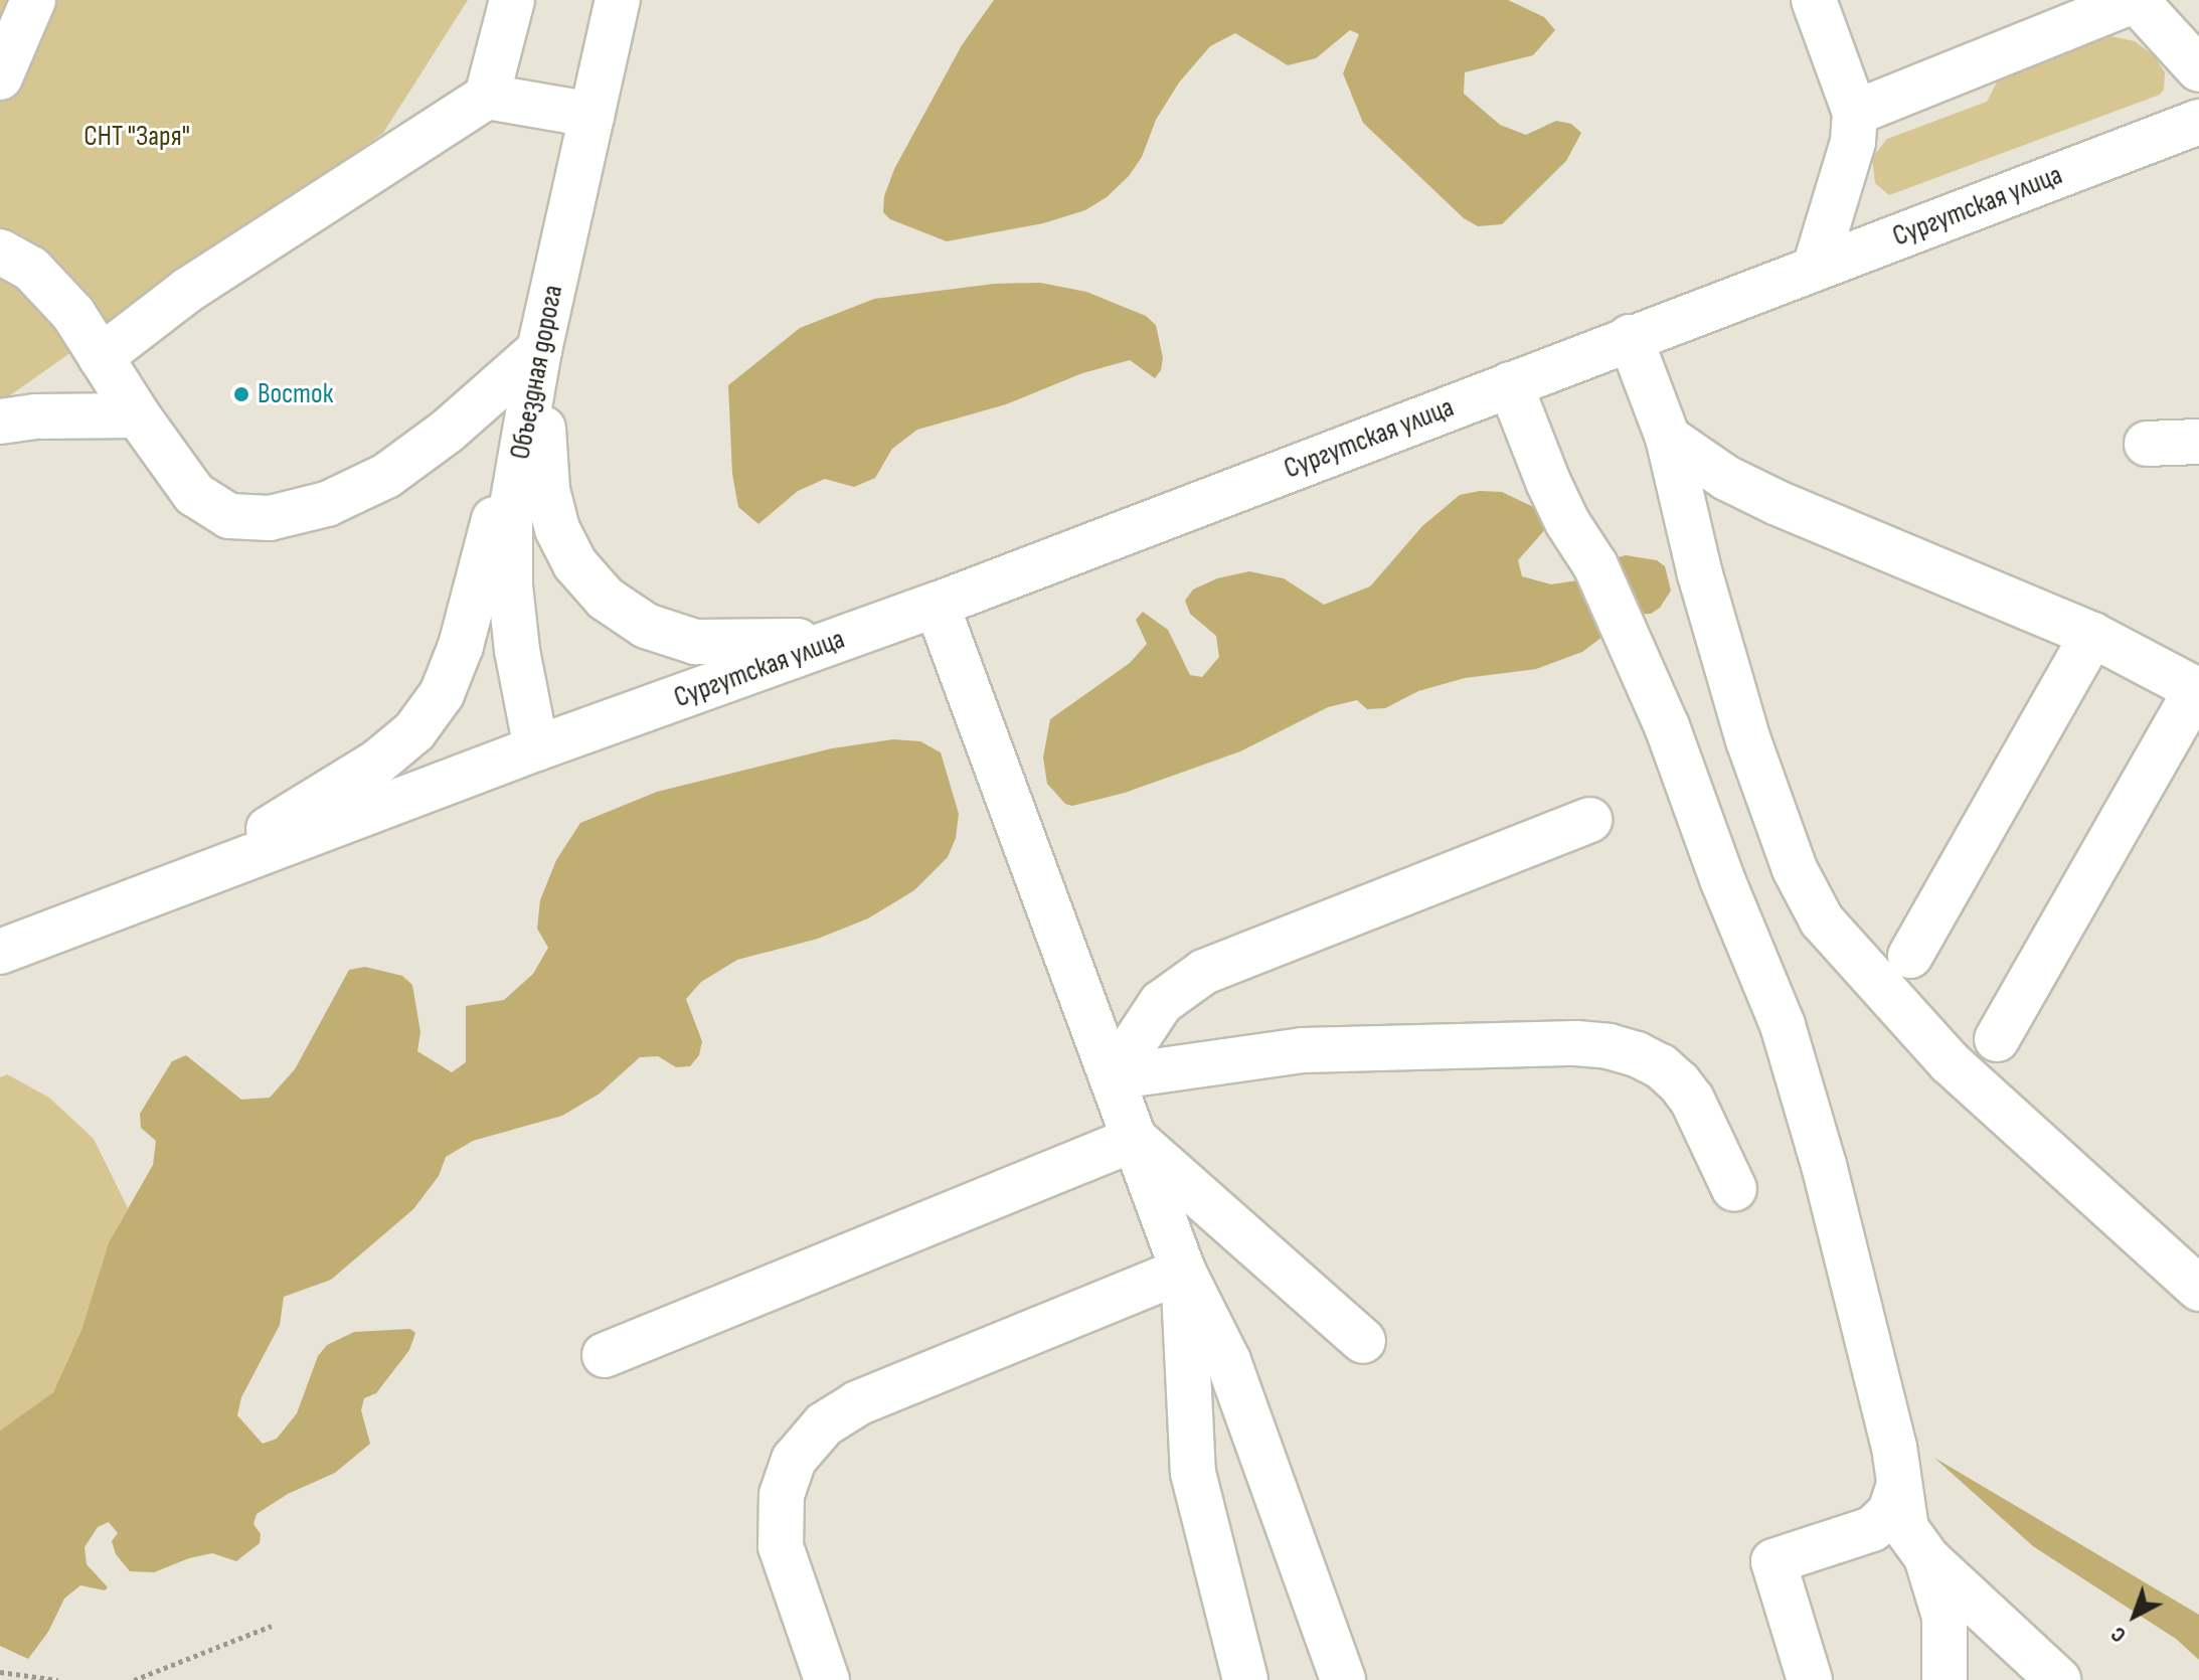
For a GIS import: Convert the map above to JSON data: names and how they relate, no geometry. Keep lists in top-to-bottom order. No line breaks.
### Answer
{"streets":{"main road":["Сургутская улица","Объездная дорога"]},"crossings":[["Сургутская улица","Объездная дорога"]],"parks":["СНТ \"Заря\""],"places":["Восток"],"north":"bottom left"}
